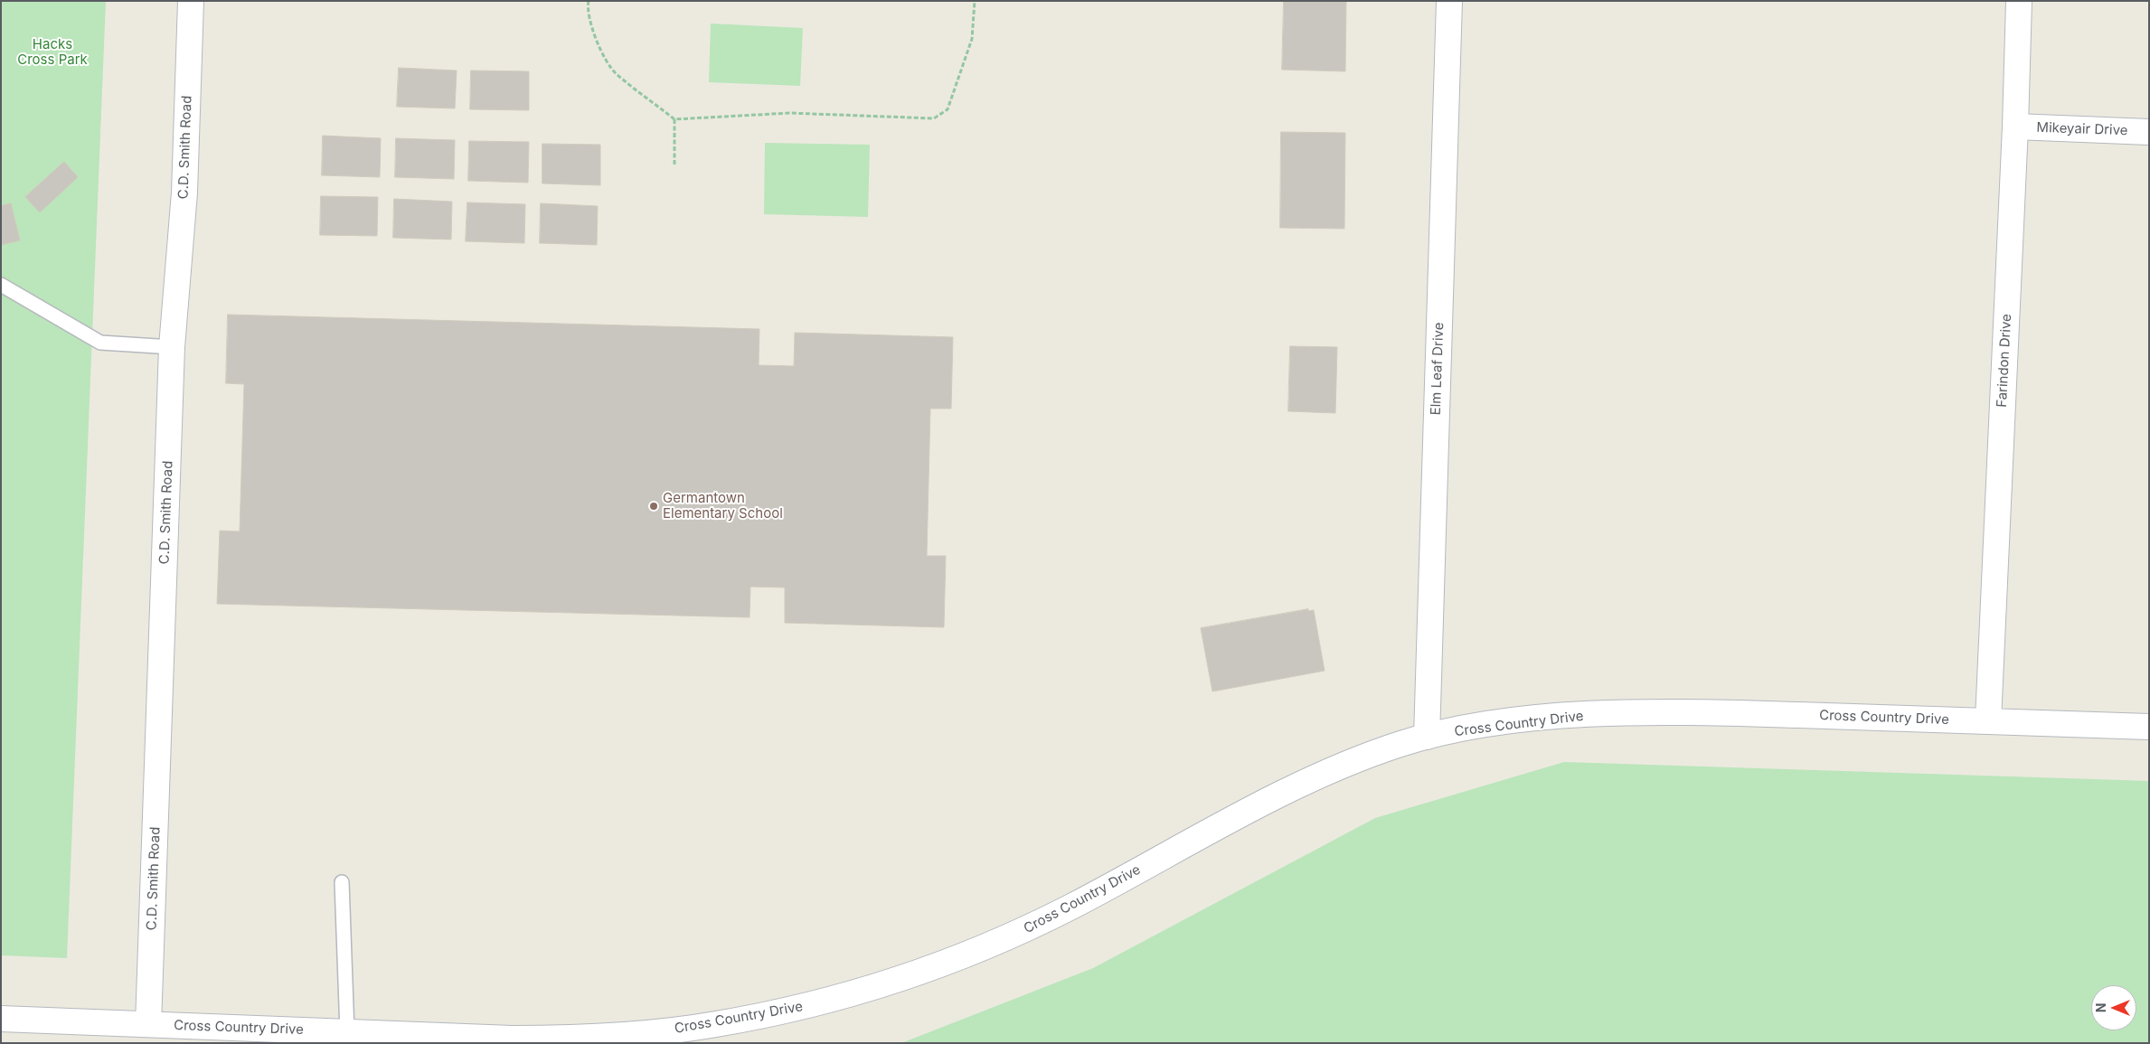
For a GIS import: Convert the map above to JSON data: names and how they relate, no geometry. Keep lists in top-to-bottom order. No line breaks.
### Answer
{"streets":{"street":["Mikeyair Drive","C.D. Smith Road","Farindon Drive","Elm Leaf Drive","Cross Country Drive"]},"crossings":[["Mikeyair Drive","Farindon Drive"],["C.D. Smith Road","Cross Country Drive"],["Farindon Drive","Cross Country Drive"],["Elm Leaf Drive","Cross Country Drive"]],"parks":["Hacks Cross Park"],"places":["Germantown Elementary School"],"north":"left"}
